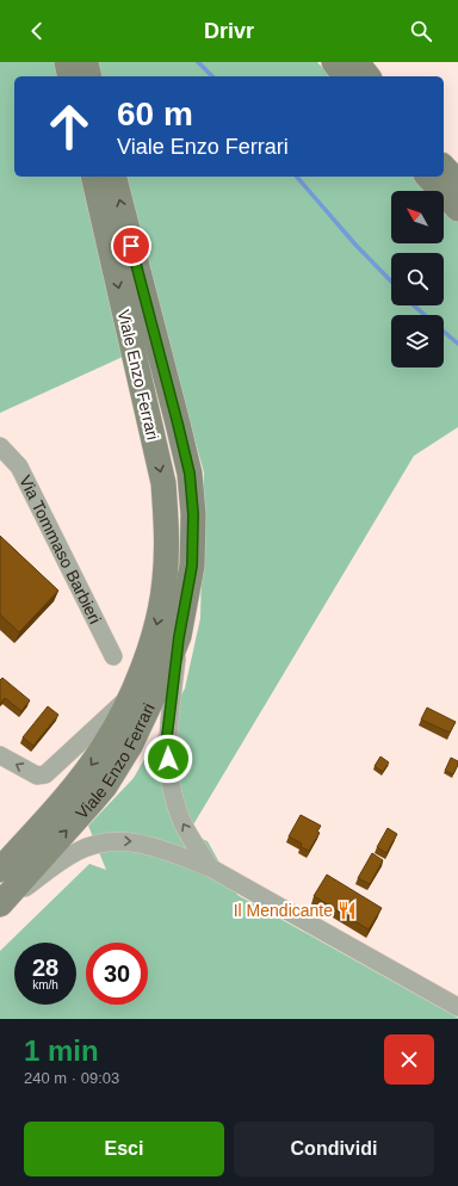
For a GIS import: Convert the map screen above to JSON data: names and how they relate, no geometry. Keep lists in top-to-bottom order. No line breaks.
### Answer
{"streets":{"main road":["Viale Enzo Ferrari"],"street":["Via Tommaso Barbieri"]},"places":{"restaurant":["Il Mendicante"]},"north":"top left","page":{"header":"Drivr","turn":["60 m","Viale Enzo Ferrari"],"speed":"28 km/h","limit":"30","heading":["1 min","240 m · 09:03"],"buttons":["Esci","Condividi"]}}
